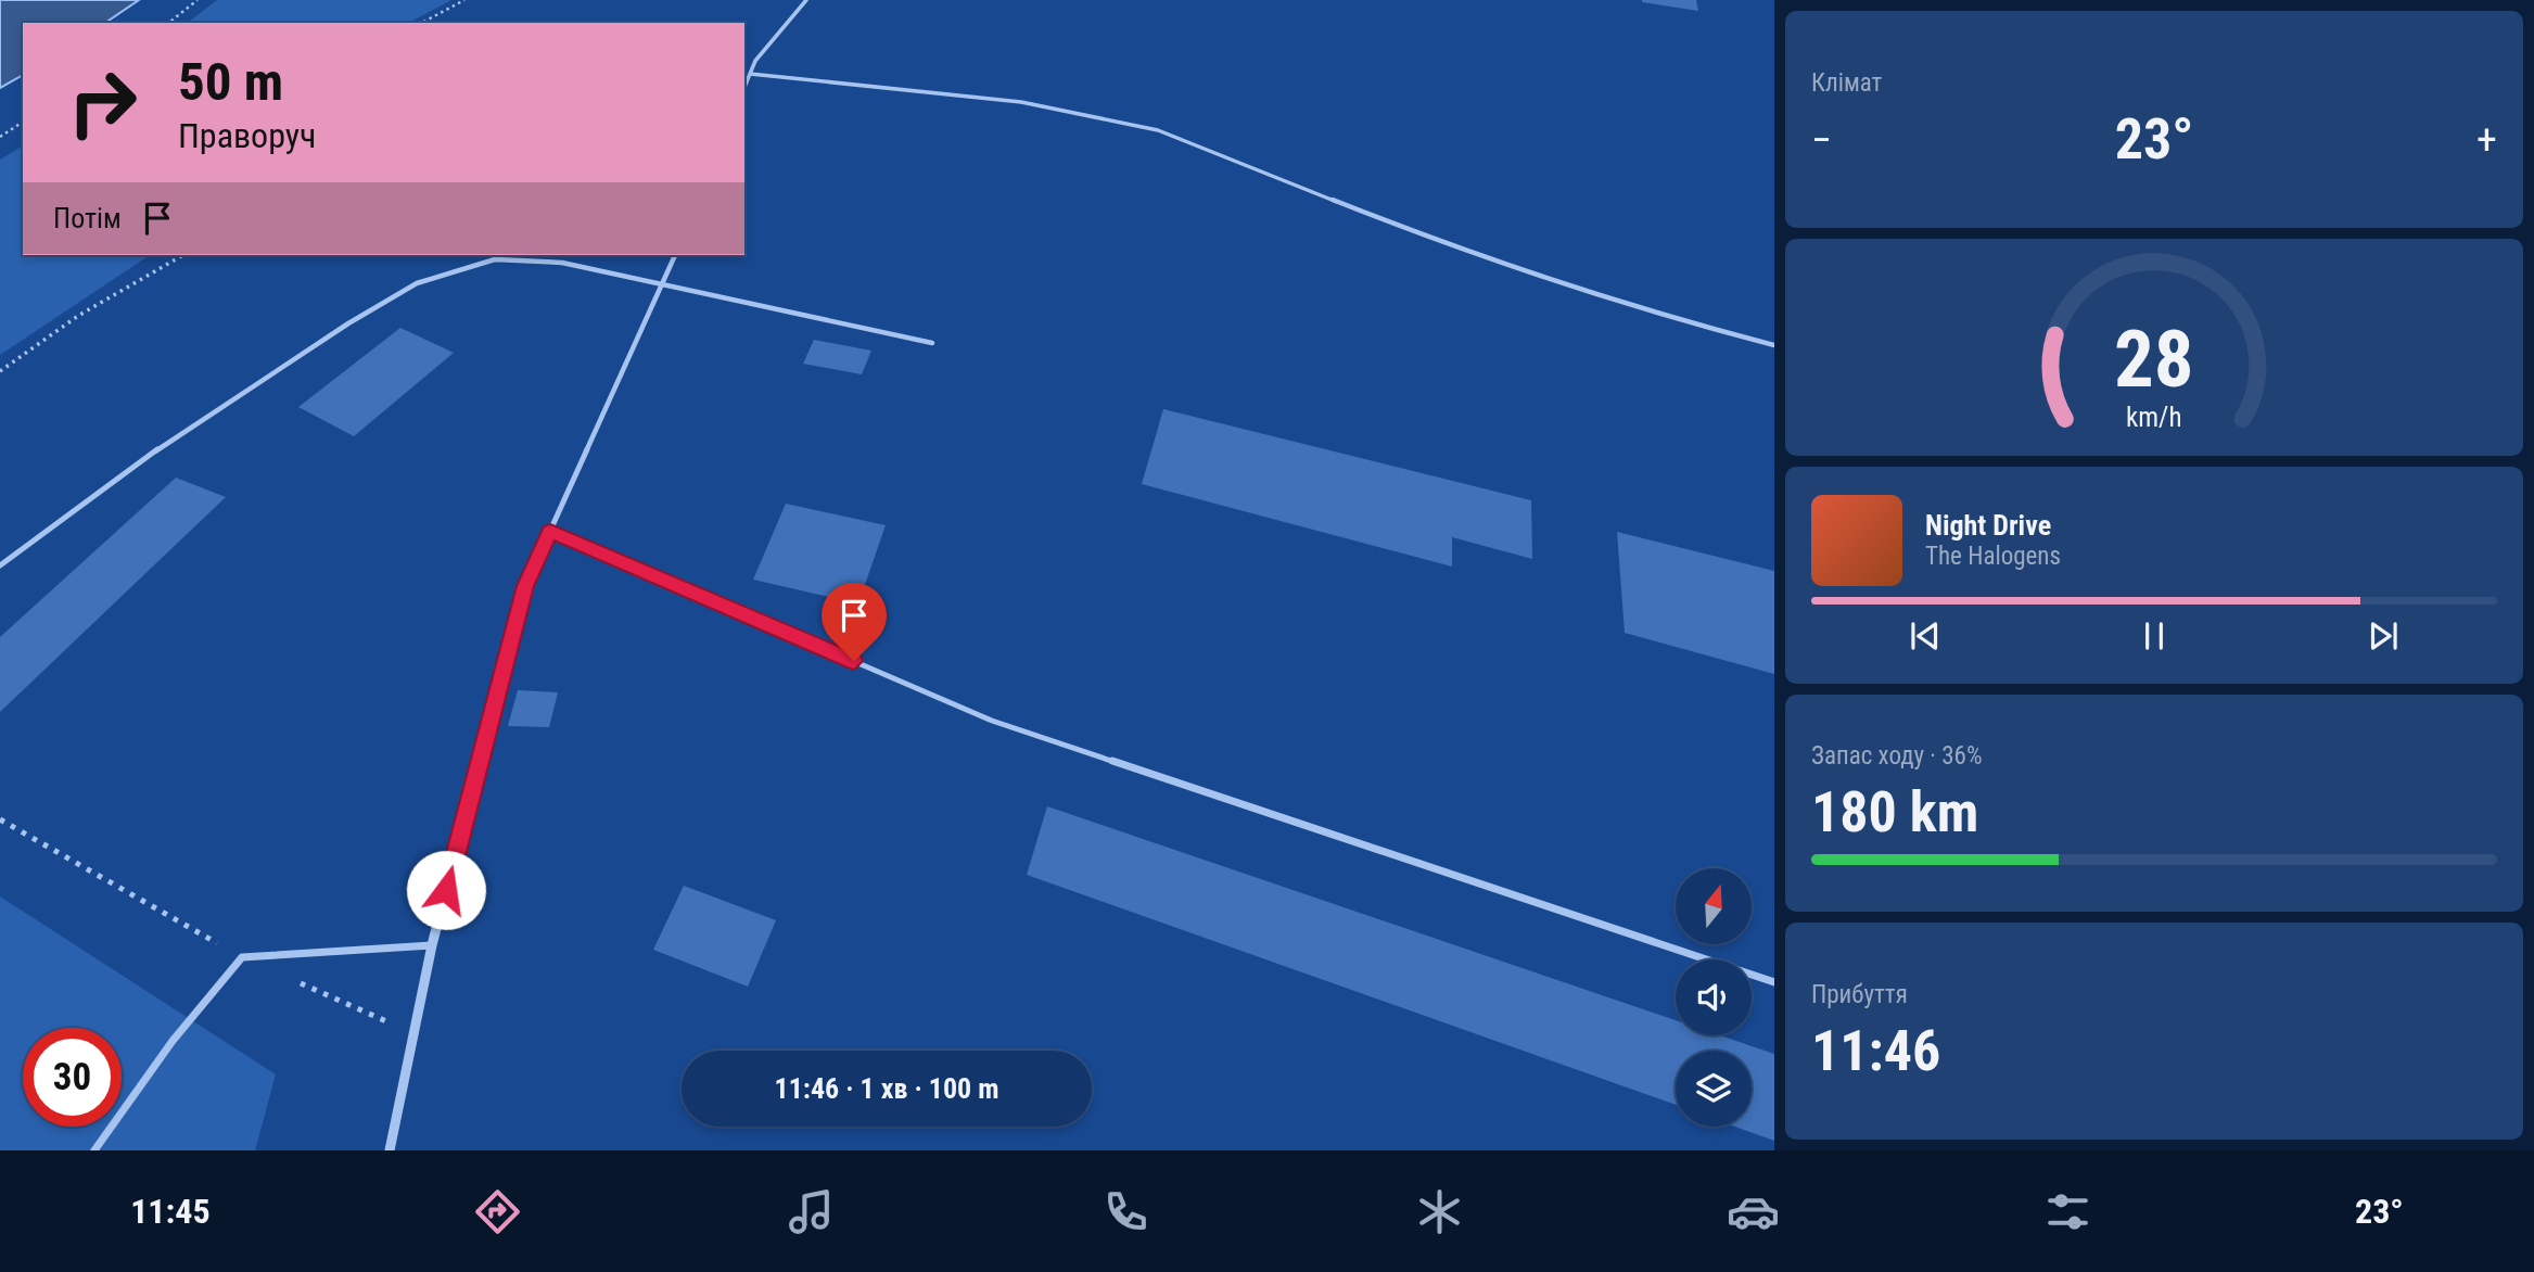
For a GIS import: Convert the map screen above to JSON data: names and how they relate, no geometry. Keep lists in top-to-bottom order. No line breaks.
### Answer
{"north":"top","page":{"tile":["Клімат",["Запас ходу · 36%","180 km"],["Прибуття","11:46"]],"turn":["50 m","Праворуч"],"heat":["−","23°","+"],"then":"Потім","song":["Night Drive","The Halogens"],"limit":"30","trip":"11:46 · 1 хв · 100 m","tabs":["11:45","23°"],"gauge":["28","km/h"]}}
